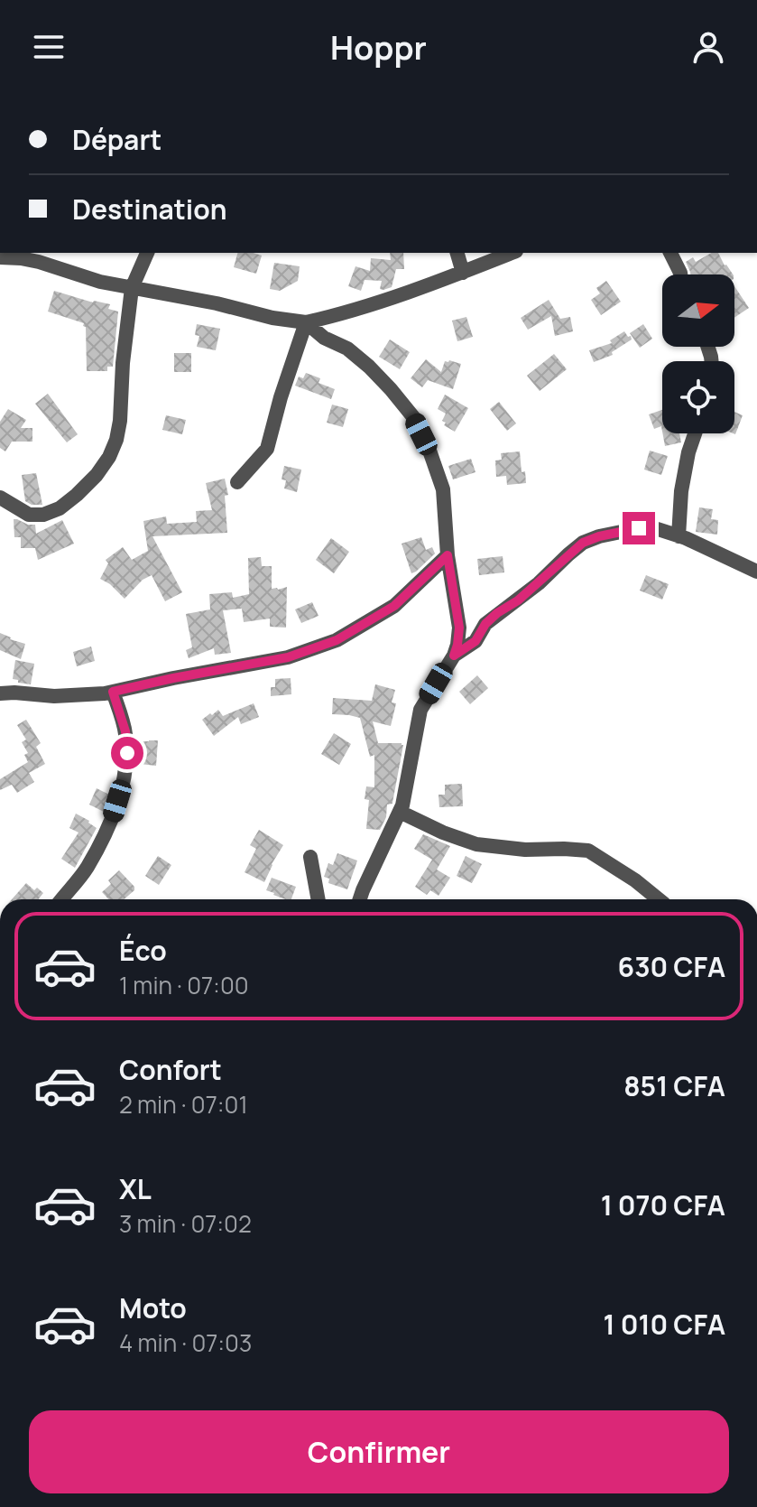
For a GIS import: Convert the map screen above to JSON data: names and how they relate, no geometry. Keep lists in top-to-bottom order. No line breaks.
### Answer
{"north":"right","page":{"header":"Hoppr","banner":["Départ","Destination"],"list":[{"name":"Éco","note":"1 min · 07:00","value":"630 CFA"},{"name":"Confort","note":"2 min · 07:01","value":"851 CFA"},{"name":"XL","note":"3 min · 07:02","value":"1 070 CFA"},{"name":"Moto","note":"4 min · 07:03","value":"1 010 CFA"}],"buttons":"Confirmer"}}
